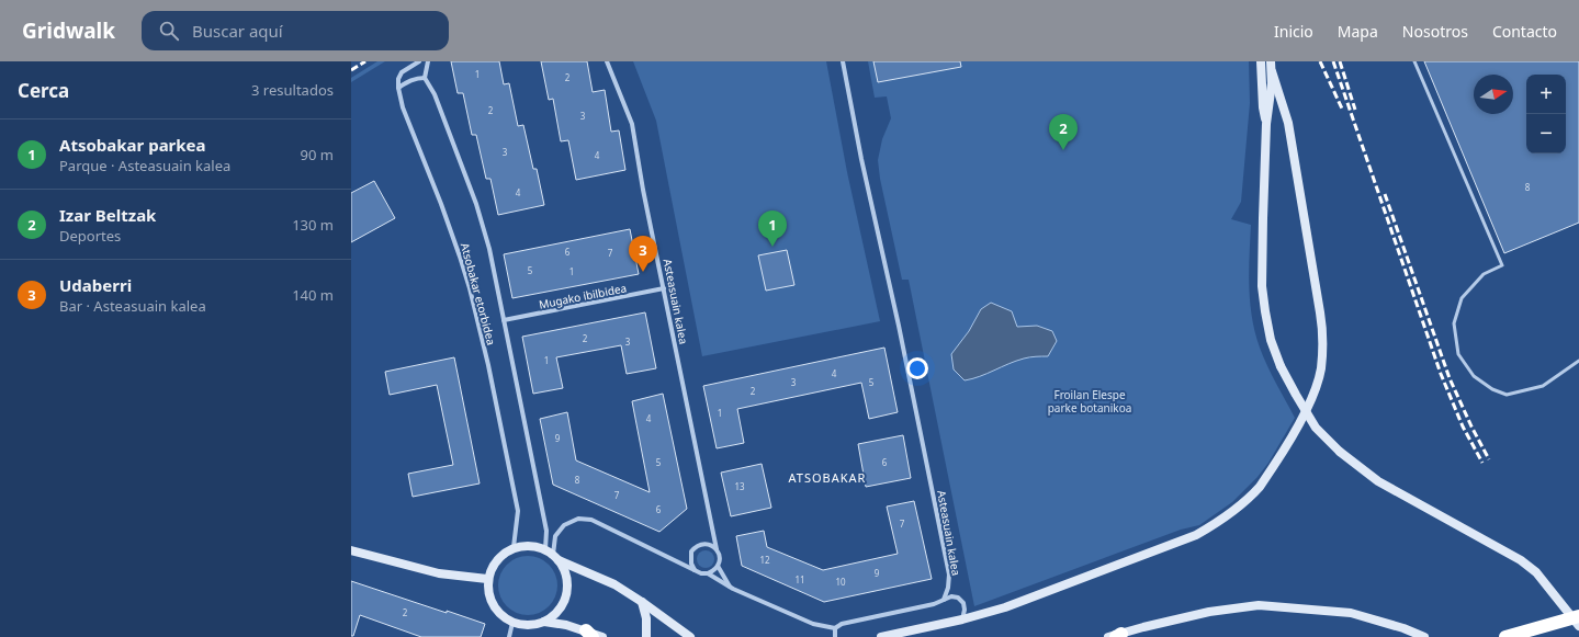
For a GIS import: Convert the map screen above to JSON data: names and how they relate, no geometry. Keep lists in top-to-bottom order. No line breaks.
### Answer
{"streets":{"street":["Atsobakar etorbidea","Mugako ibilbidea","Asteasuain kalea"]},"crossings":[["Atsobakar etorbidea","Mugako ibilbidea"],["Mugako ibilbidea","Asteasuain kalea"]],"districts":["ATSOBAKAR"],"parks":["Froilan Elespe parke botanikoa"],"house_numbers":["1","2","2","3","3","4","8","4","6","7","5","1","2","3","1","4","3","5","2","1","4","9","5","6","8","13","7","6","7","12","9","11","10","2"],"north":"right","page":{"header":"Gridwalk","search":"Buscar aquí","nav":["Inicio","Mapa","Nosotros","Contacto"],"heading":["Cerca","3 resultados"],"map_buttons":["+","−"],"pins":["2","1","3"],"list":[{"mark":"1","name":"Atsobakar parkea","note":"Parque · Asteasuain kalea","value":"90 m"},{"mark":"2","name":"Izar Beltzak","note":"Deportes","value":"130 m"},{"mark":"3","name":"Udaberri","note":"Bar · Asteasuain kalea","value":"140 m"}]}}
